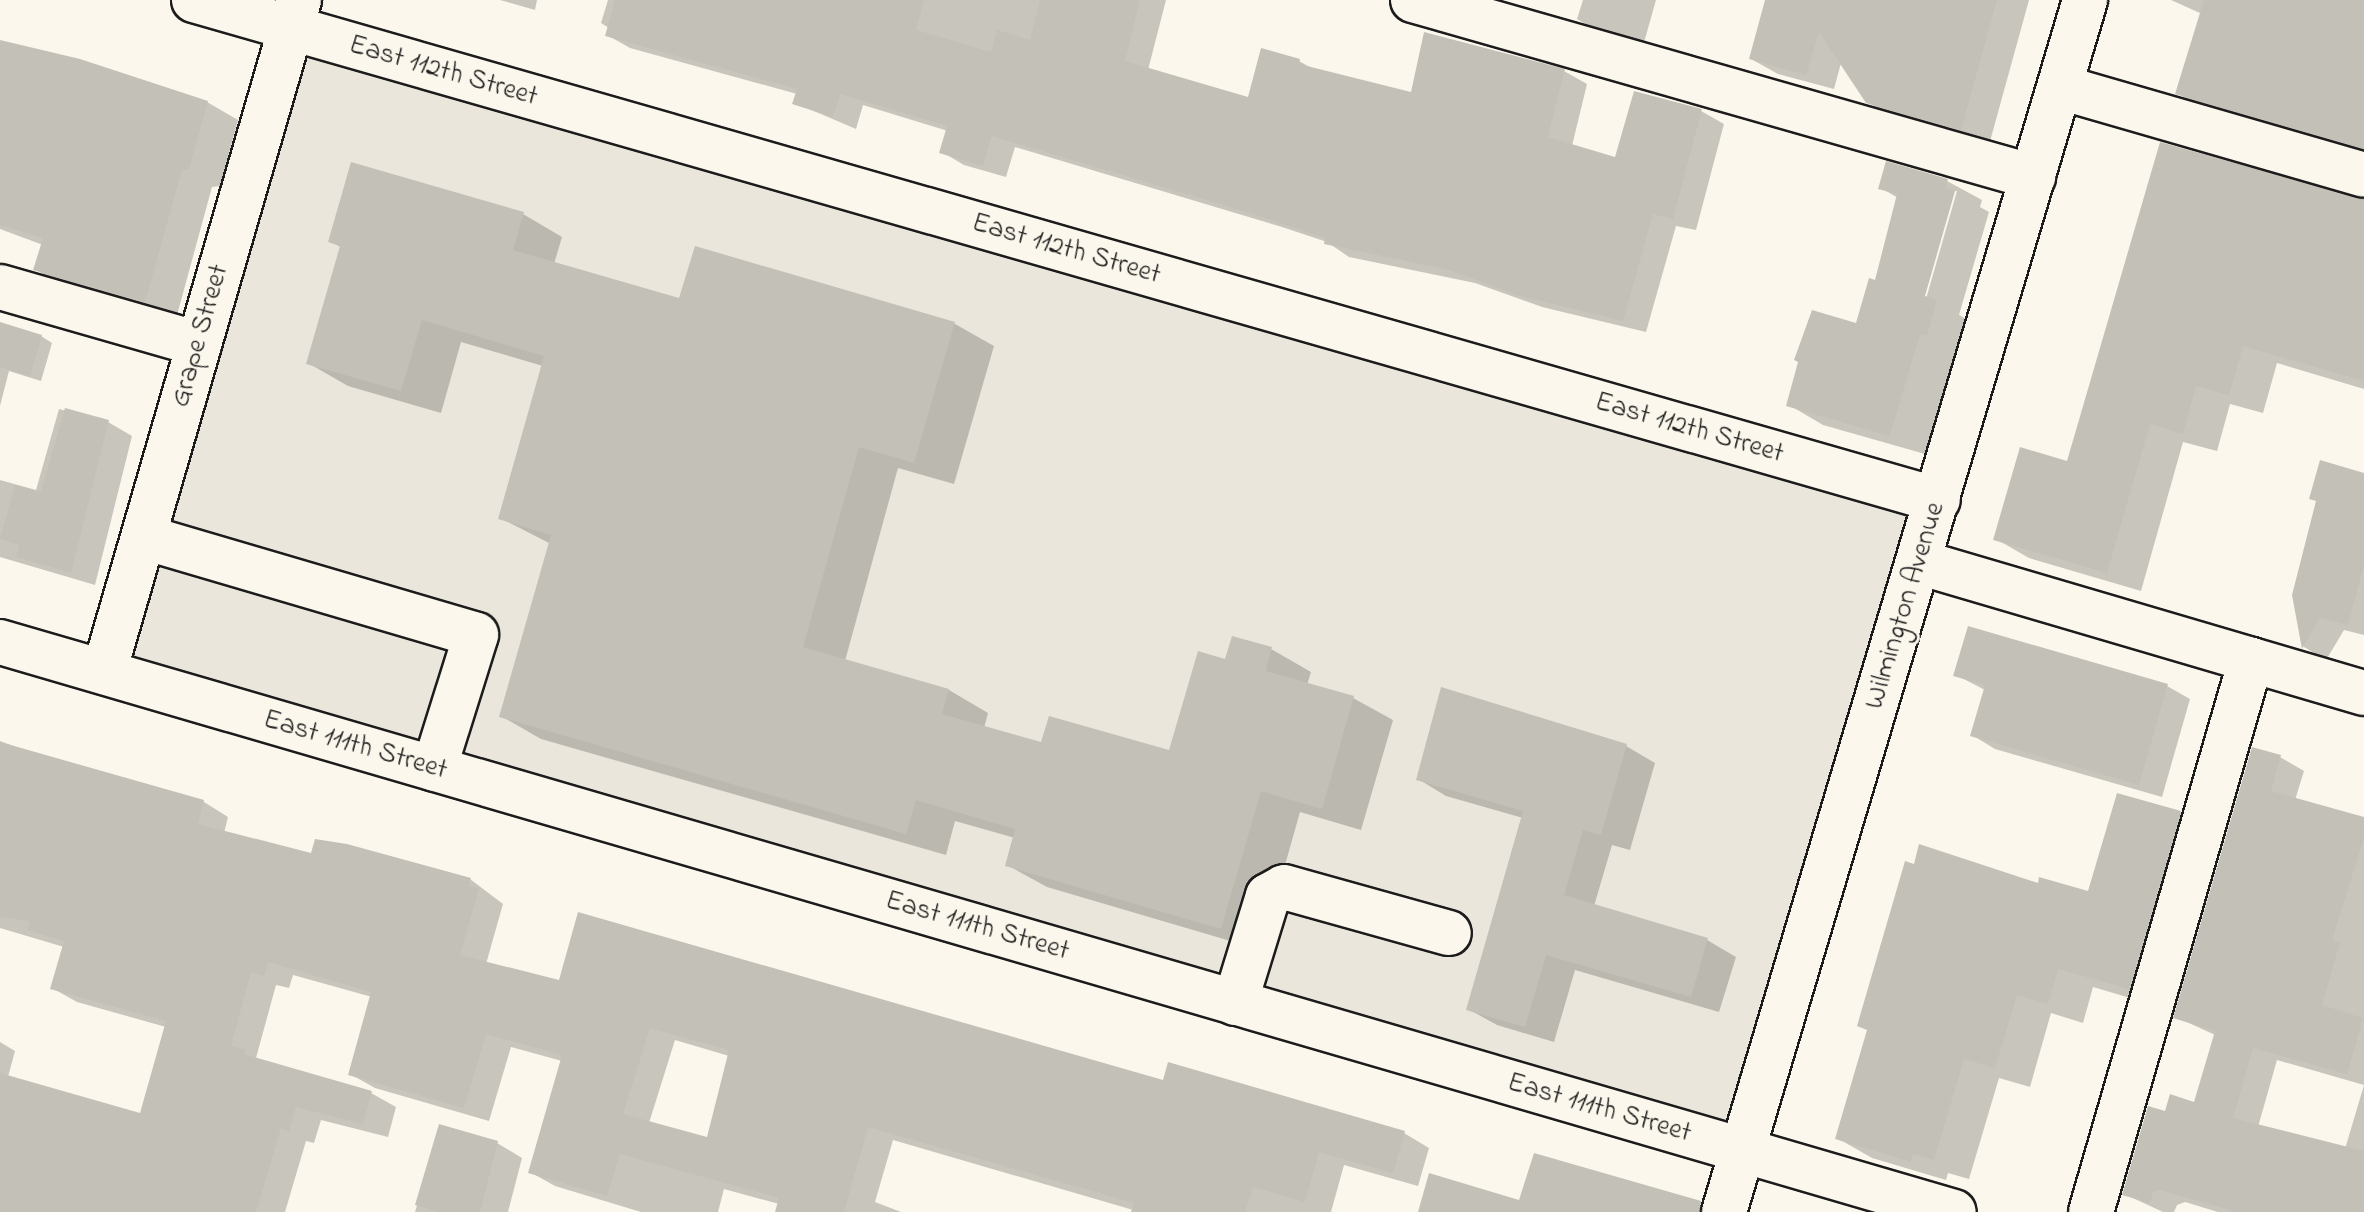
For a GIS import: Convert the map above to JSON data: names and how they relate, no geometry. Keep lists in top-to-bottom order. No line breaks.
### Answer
{"streets":{"street":["East 112th Street","Grape Street","Wilmington Avenue","East 111th Street"]},"crossings":[["East 112th Street","Grape Street"],["East 112th Street","Wilmington Avenue"],["Grape Street","East 111th Street"],["Wilmington Avenue","East 111th Street"]]}
